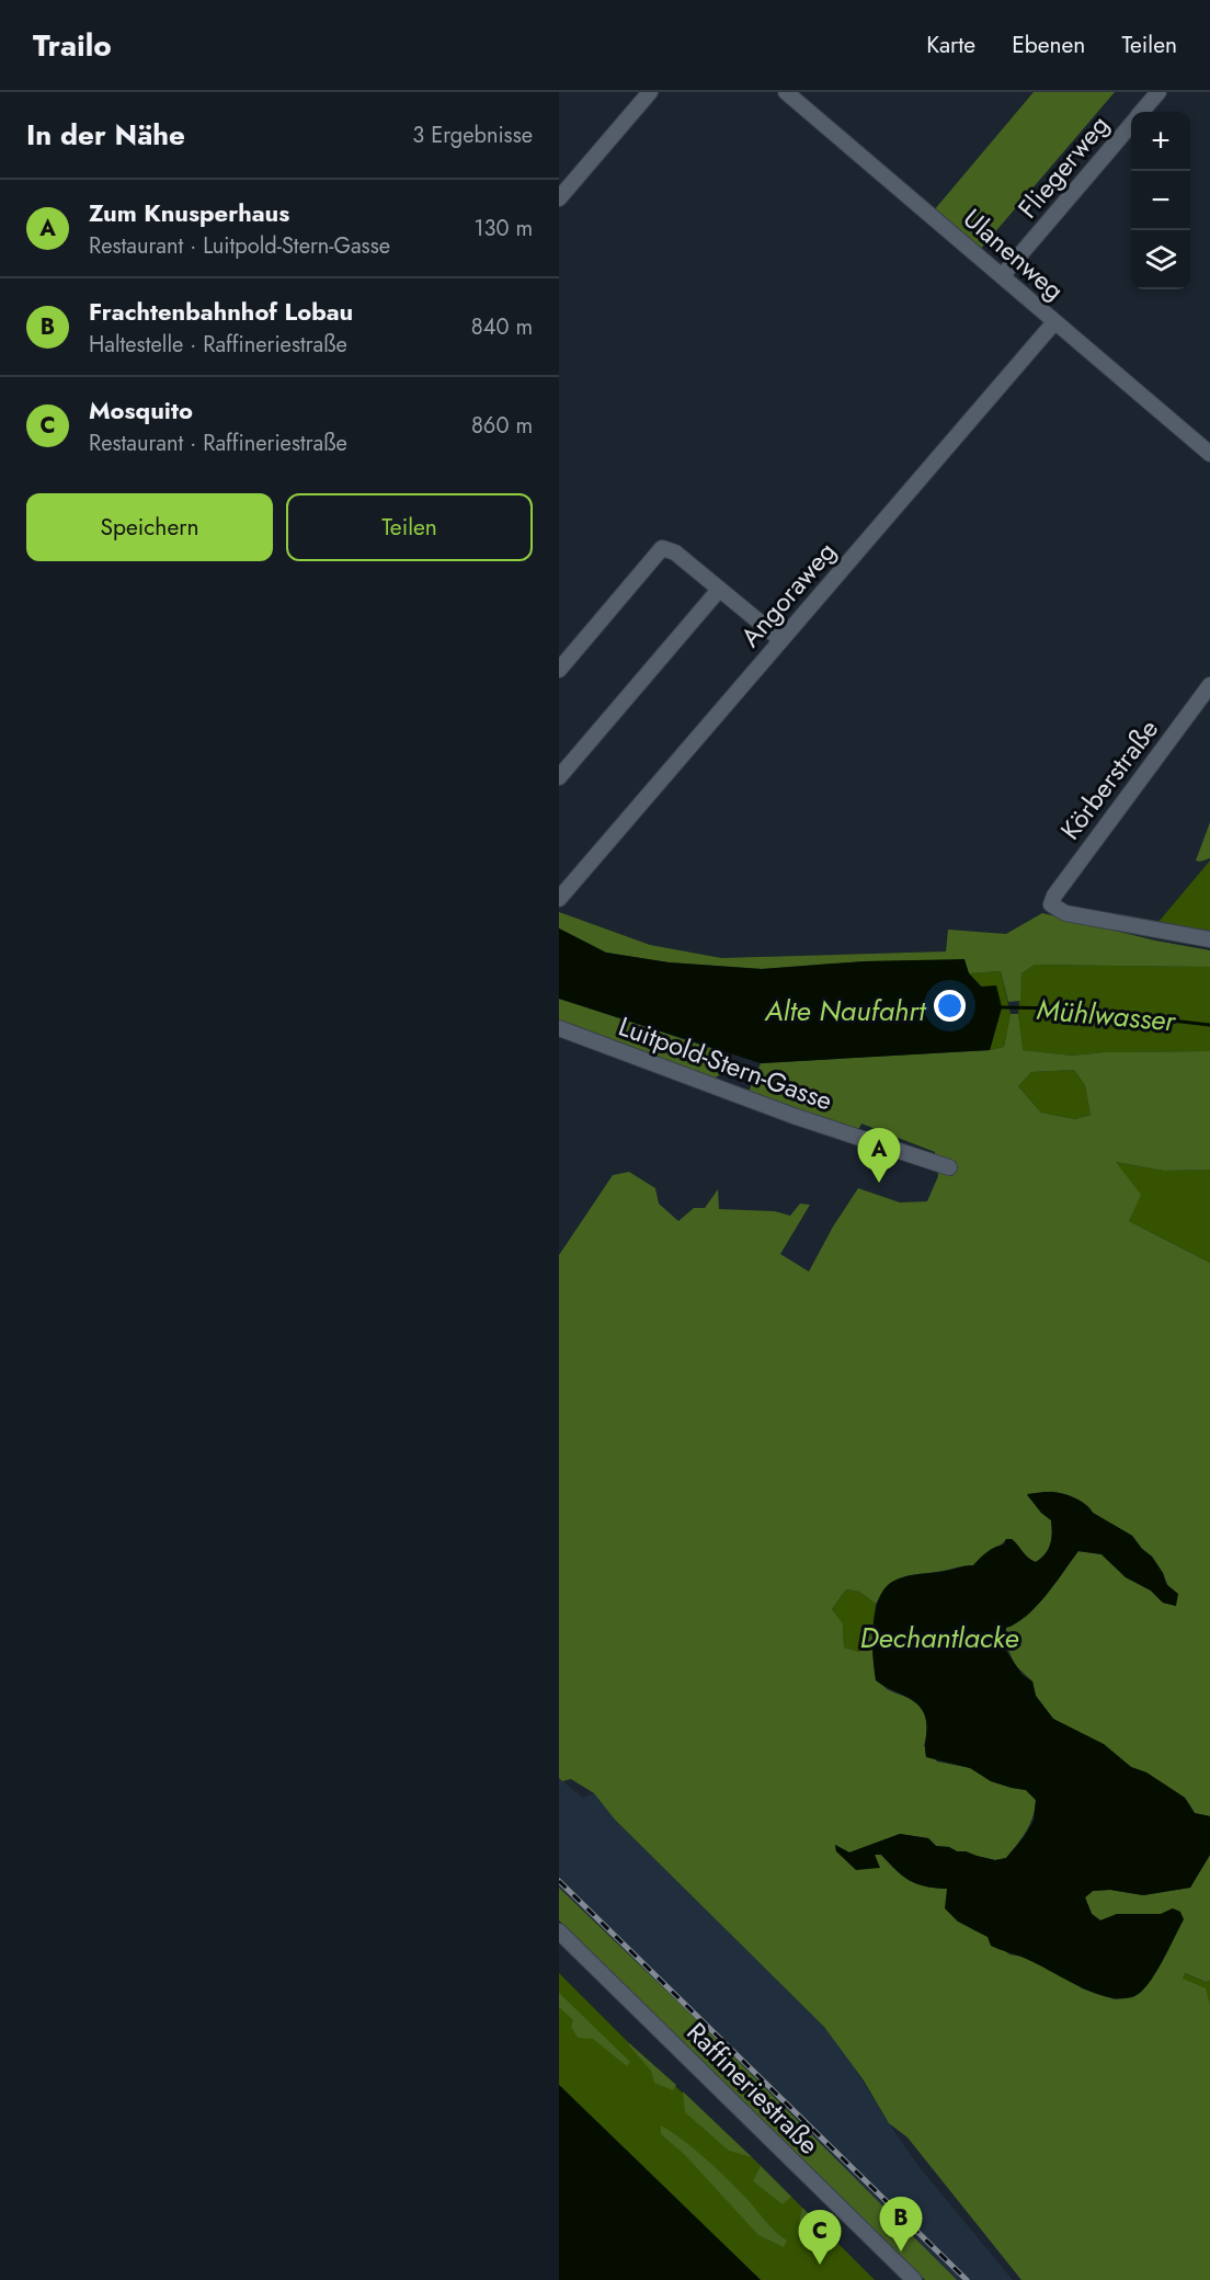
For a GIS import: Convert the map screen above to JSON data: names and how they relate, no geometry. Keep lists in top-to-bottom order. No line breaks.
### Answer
{"streets":{"street":["Fliegerweg","Ulanenweg","Angoraweg","Körberstraße","Luitpold-Stern-Gasse","Raffineriestraße"]},"crossings":[["Fliegerweg","Ulanenweg"],["Ulanenweg","Angoraweg"]],"water":["Alte Naufahrt","Mühlwasser","Dechantlacke"],"page":{"header":"Trailo","nav":["Karte","Ebenen","Teilen"],"heading":["In der Nähe","3 Ergebnisse"],"map_buttons":["+","−"],"list":[{"mark":"A","name":"Zum Knusperhaus","note":"Restaurant · Luitpold-Stern-Gasse","value":"130 m"},{"mark":"B","name":"Frachtenbahnhof Lobau","note":"Haltestelle · Raffineriestraße","value":"840 m"},{"mark":"C","name":"Mosquito","note":"Restaurant · Raffineriestraße","value":"860 m"}],"buttons":["Speichern","Teilen"],"pins":["A","B","C"]}}
